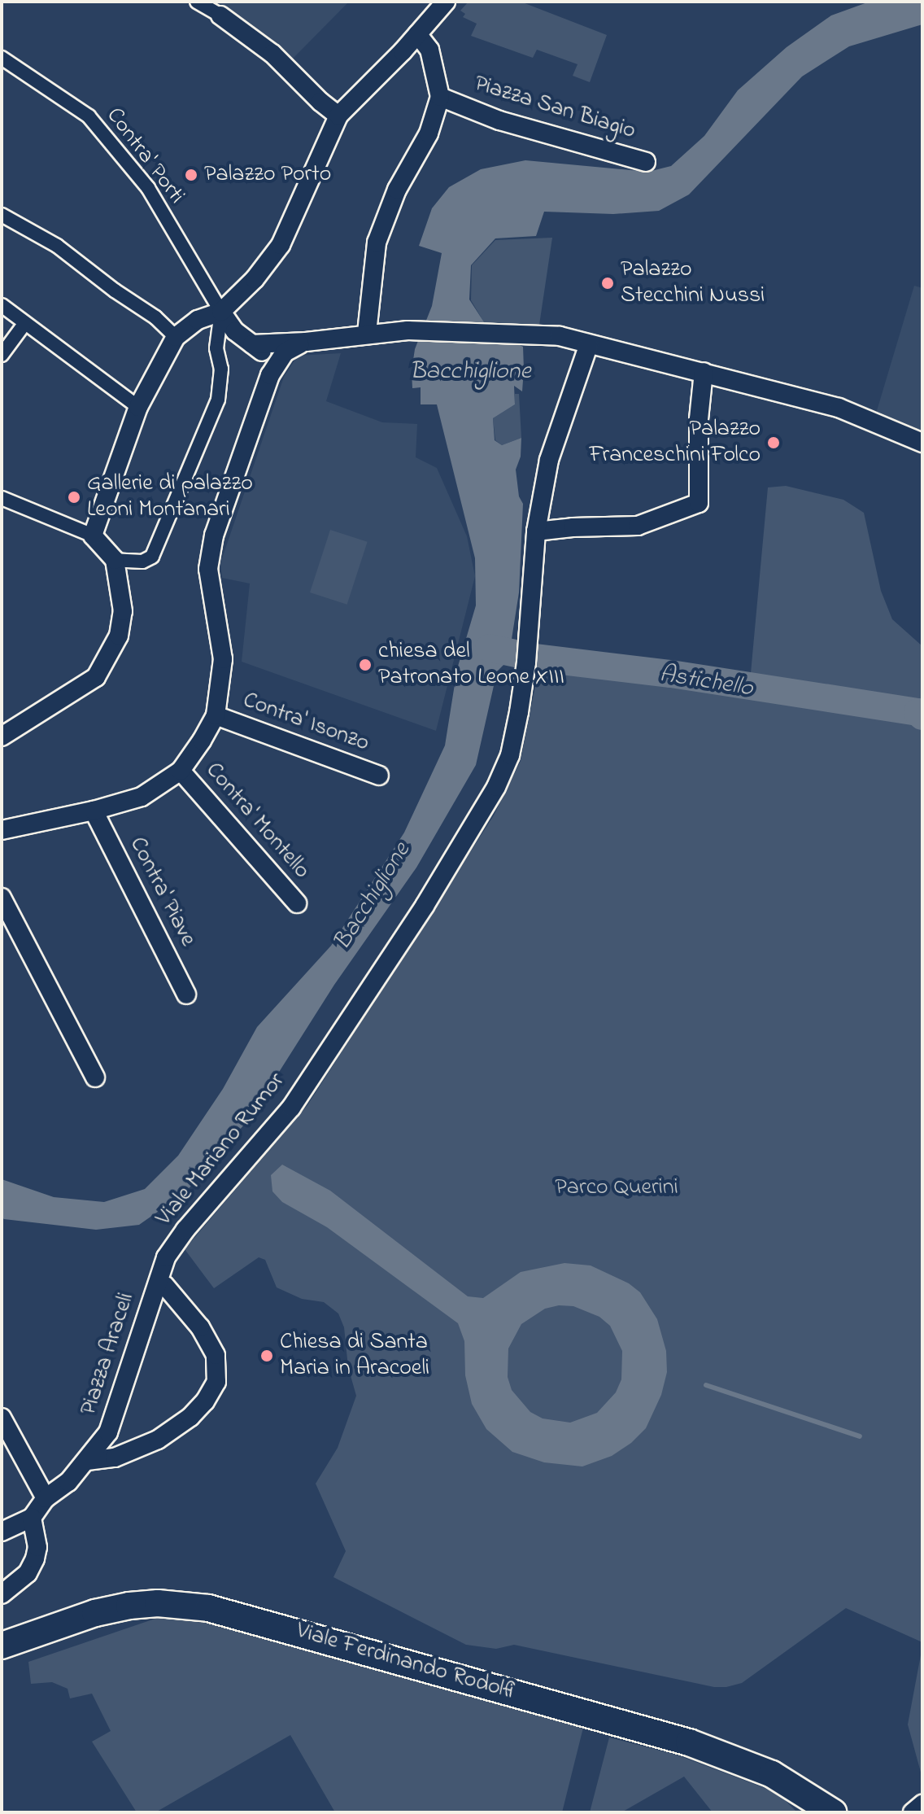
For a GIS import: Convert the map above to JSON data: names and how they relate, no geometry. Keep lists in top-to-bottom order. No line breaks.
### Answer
{"streets":{"main road":["Viale Ferdinando Rodolfi"],"street":["Piazza San Biagio","Contra' Porti","Contra' Isonzo","Contra' Montello","Contra' Piave","Viale Mariano Rumor","Piazza Araceli"]},"crossings":[["Viale Mariano Rumor","Piazza Araceli"]],"water":["Bacchiglione","Astichello"],"parks":["Parco Querini"],"places":["Palazzo Porto","Palazzo Stecchini Nussi","Palazzo Franceschini Folco","Gallerie di palazzo Leoni Montanari","chiesa del Patronato Leone XIII","Chiesa di Santa Maria in Aracoeli"]}
